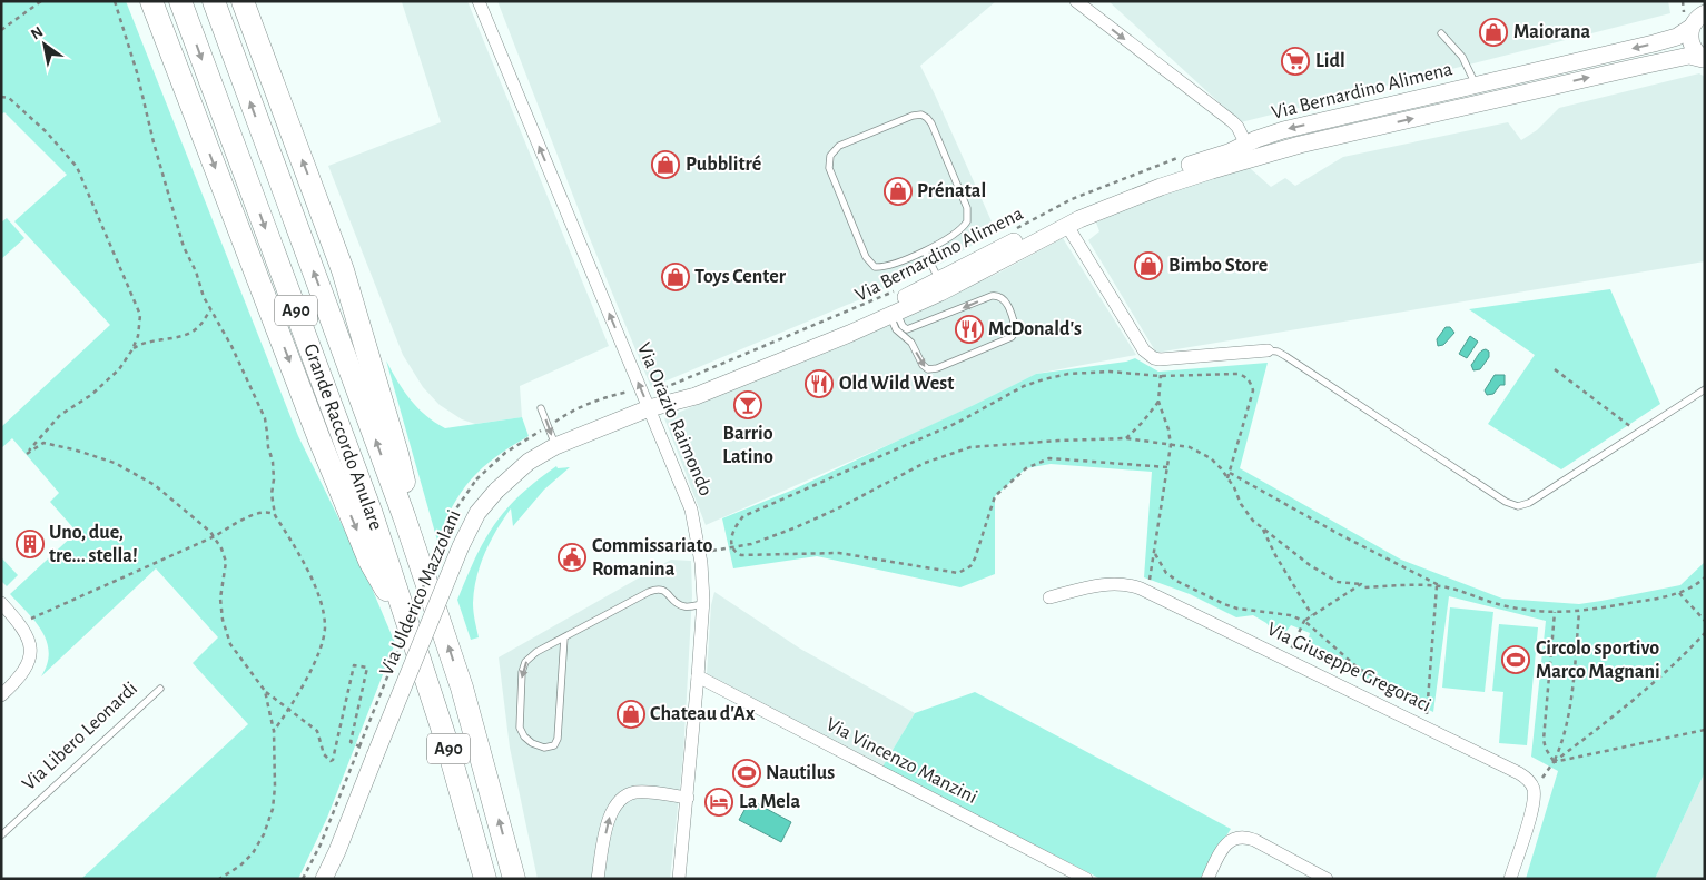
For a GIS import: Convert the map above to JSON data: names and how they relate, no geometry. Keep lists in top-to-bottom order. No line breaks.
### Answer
{"streets":{"highway":["A90","Grande Raccordo Anulare"],"street":["Via Bernardino Alimena","Via Orazio Raimondo","Via Ulderico Mazzolani","Via Giuseppe Gregoraci","Via Vincenzo Manzini"],"lane":["Via Libero Leonardi"]},"crossings":[["Via Bernardino Alimena","Via Orazio Raimondo"],["Via Bernardino Alimena","Via Ulderico Mazzolani"],["Via Orazio Raimondo","Via Ulderico Mazzolani"],["Via Orazio Raimondo","Via Vincenzo Manzini"]],"one_way":["Via Orazio Raimondo"],"places":{"shop":["Maiorana","Pubblitré","Prénatal","Bimbo Store","Toys Center","Chateau d'Ax"],"supermarket":["Lidl"],"restaurant":["McDonald's","Old Wild West"],"bar":["Barrio Latino"],"building":["Uno, due, tre... stella!"],"public building":["Commissariato Romanina"],"sports":["Circolo sportivo Marco Magnani","Nautilus"],"hotel":["La Mela"]},"north":"top left"}
